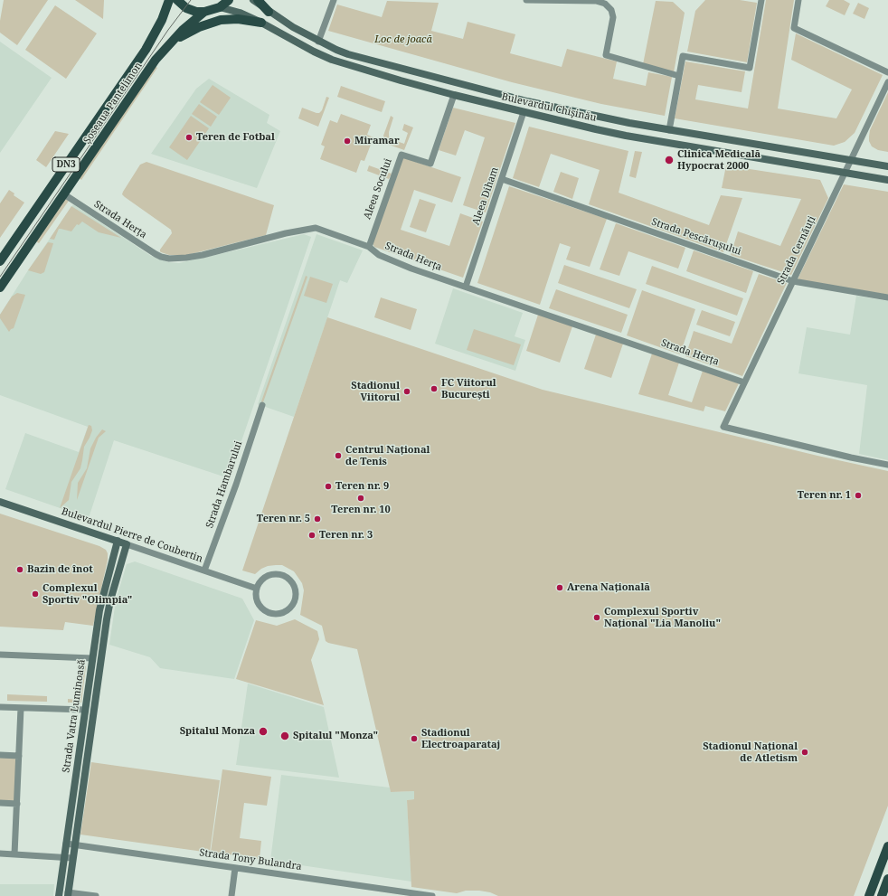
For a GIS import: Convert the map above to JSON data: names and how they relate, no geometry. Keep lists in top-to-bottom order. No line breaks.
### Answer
{"streets":{"main road":["Șoseaua Pantelimon","Bulevardul Chișinău","DN3","Bulevardul Pierre de Coubertin","Strada Vatra Luminoasă"],"street":["Aleea Socului","Aleea Diham","Strada Herța","Strada Pescărușului","Strada Cernăuți","Strada Hambarului","Strada Tony Bulandra"]},"crossings":[["Șoseaua Pantelimon","DN3"],["Șoseaua Pantelimon","Strada Herța"],["Bulevardul Chișinău","DN3"],["Bulevardul Chișinău","Aleea Socului"],["Bulevardul Chișinău","Aleea Diham"],["Bulevardul Chișinău","Strada Cernăuți"],["Aleea Socului","Strada Herța"],["Aleea Diham","Strada Herța"],["Aleea Diham","Strada Pescărușului"],["Strada Herța","Strada Cernăuți"],["Strada Pescărușului","Strada Cernăuți"],["Strada Hambarului","Bulevardul Pierre de Coubertin"],["Bulevardul Pierre de Coubertin","Strada Vatra Luminoasă"],["Strada Vatra Luminoasă","Strada Tony Bulandra"]],"parks":["Loc de joacă"],"places":["Teren de Fotbal","Miramar","Clinica Medicală Hypocrat 2000","FC Viitorul București","Stadionul Viitorul","Centrul Național de Tenis","Teren nr. 9","Teren nr. 1","Teren nr. 10","Teren nr. 5","Teren nr. 3","Bazin de înot","Arena Națională","Complexul Sportiv \"Olimpia\"","Complexul Sportiv Național \"Lia Manoliu\"","Spitalul Monza","Spitalul \"Monza\"","Stadionul Electroaparataj","Stadionul Național de Atletism"]}
